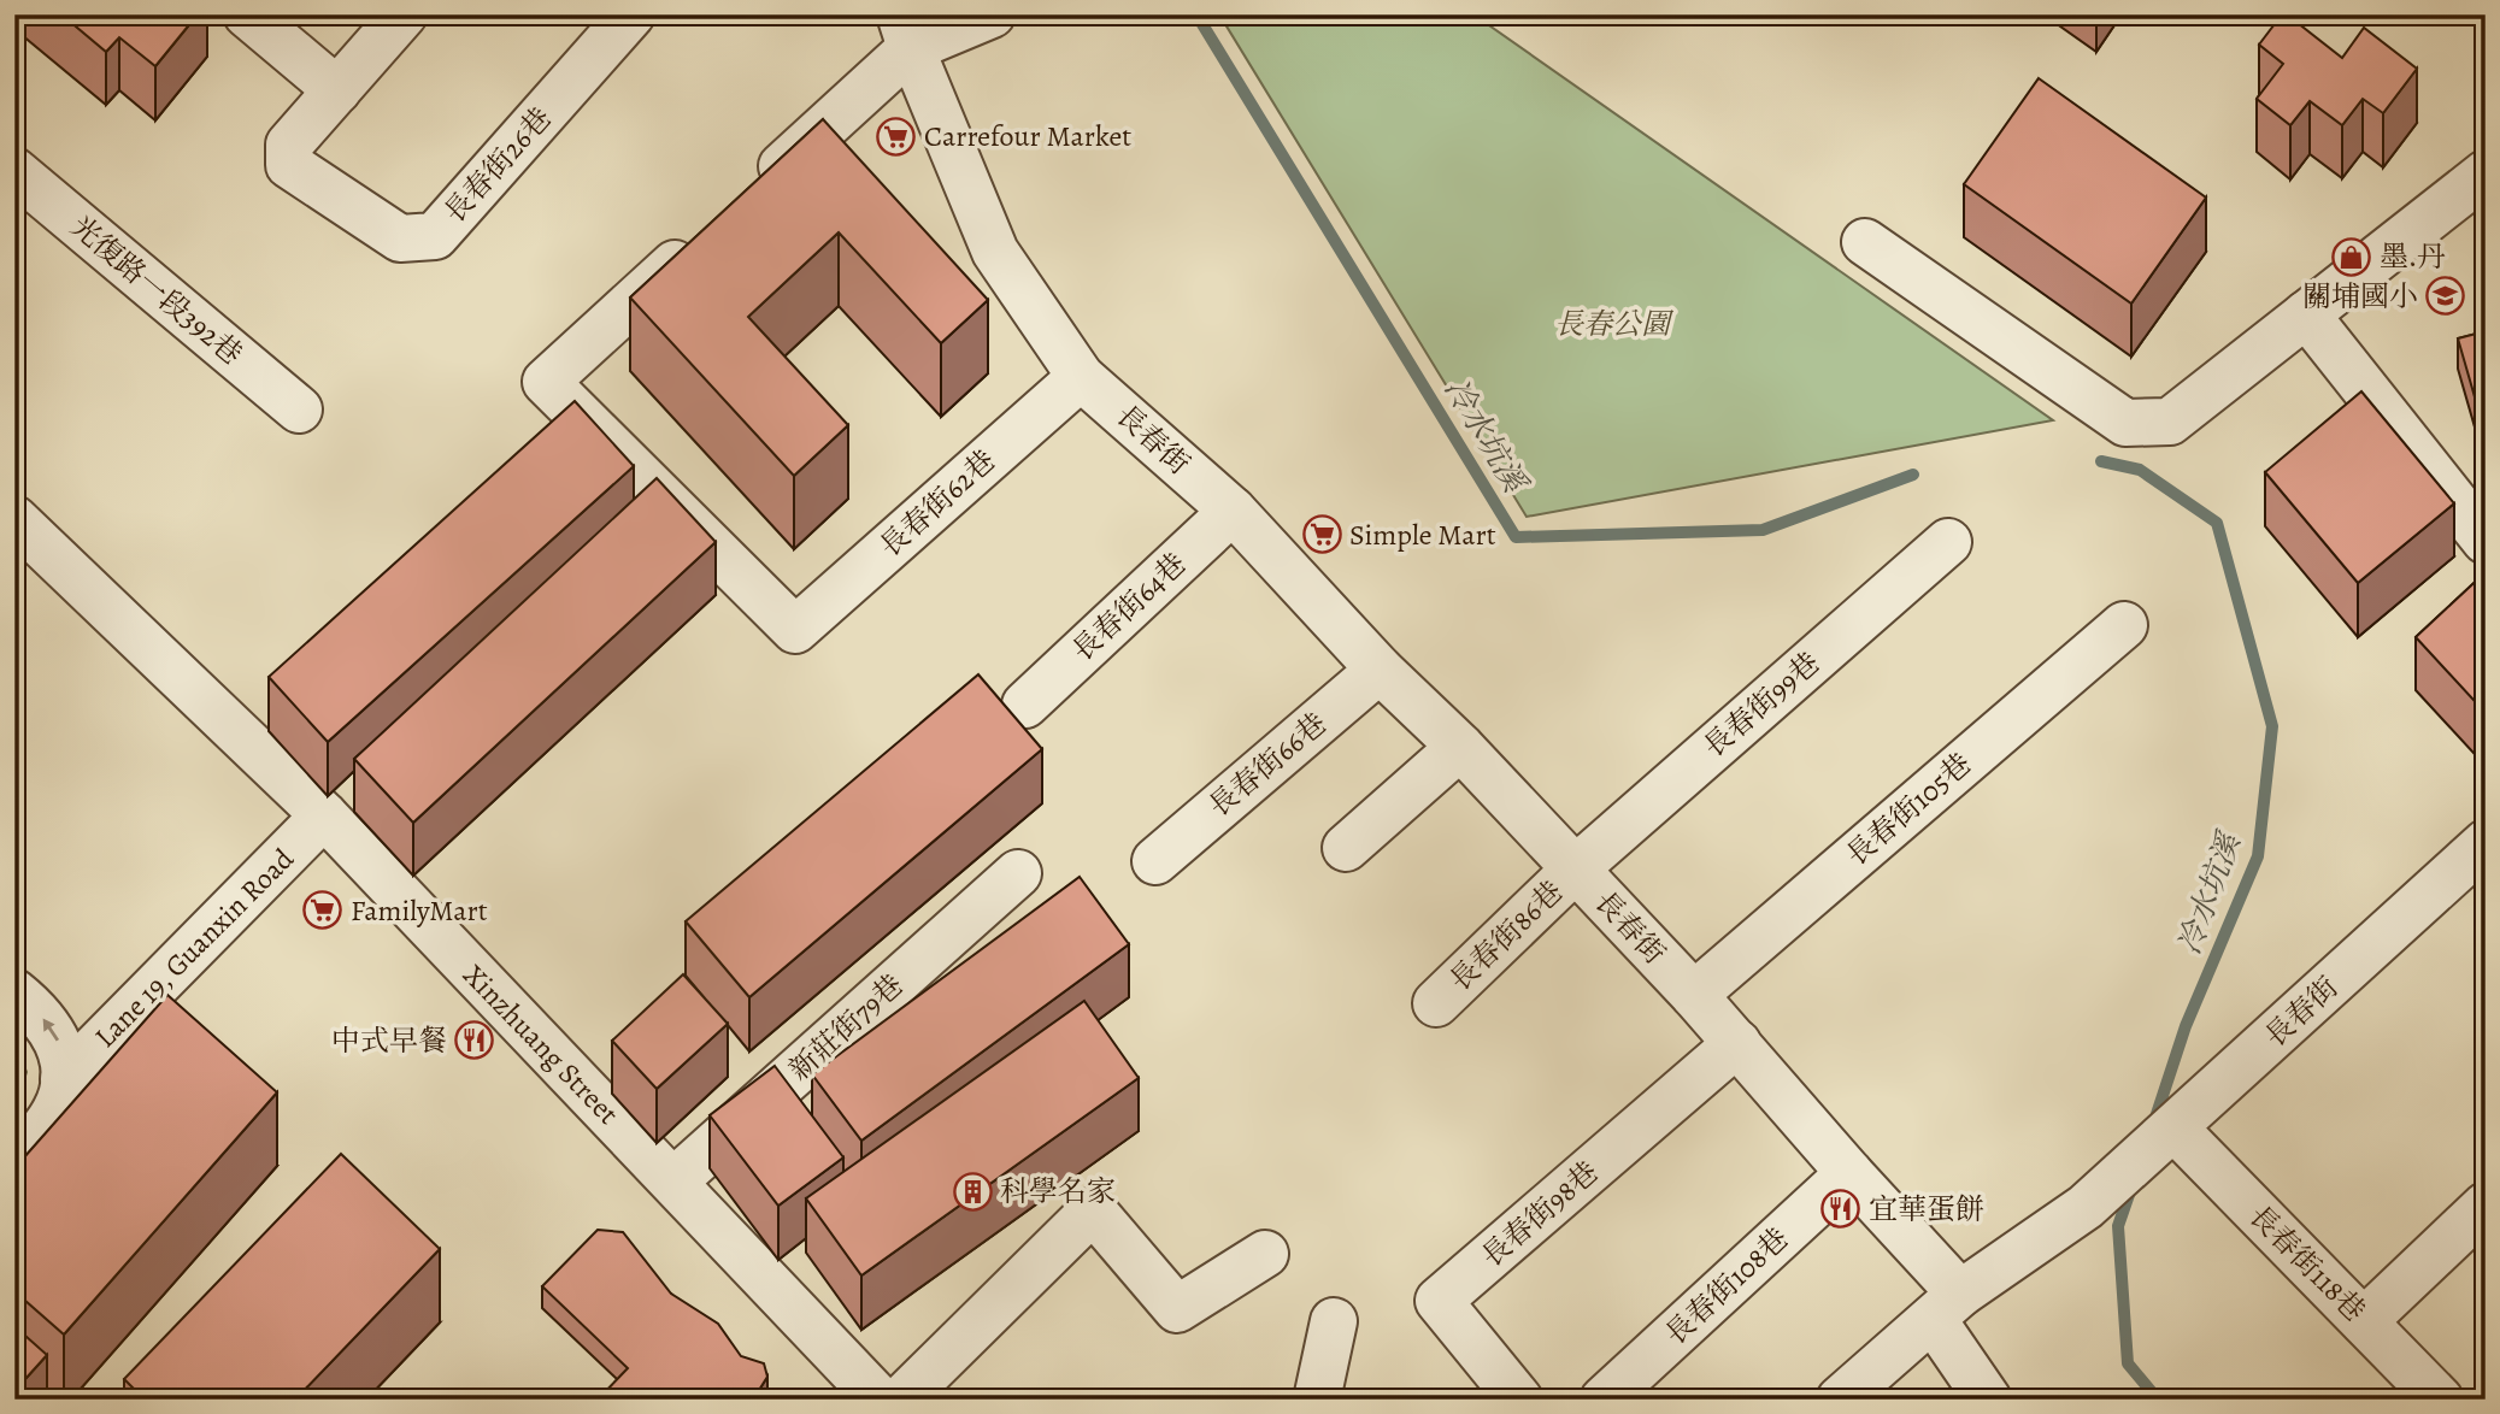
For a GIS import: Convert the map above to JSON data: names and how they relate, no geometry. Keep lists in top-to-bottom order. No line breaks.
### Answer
{"streets":{"street":["長春街26巷","光復路一段392巷","長春街","長春街62巷","長春街64巷","長春街99巷","長春街66巷","長春街105巷","長春街86巷","Lane 19, Guanxin Road","新莊街79巷","Xinzhuang Street","長春街98巷","長春街118巷","長春街108巷"]},"crossings":[["長春街","長春街62巷"],["長春街","長春街64巷"],["長春街","長春街99巷"],["長春街","長春街66巷"],["長春街","長春街105巷"],["長春街","長春街86巷"],["長春街","長春街98巷"],["長春街","長春街118巷"],["長春街","長春街108巷"],["長春街99巷","長春街86巷"],["Lane 19, Guanxin Road","Xinzhuang Street"],["新莊街79巷","Xinzhuang Street"]],"water":["冷水坑溪"],"parks":["長春公園"],"places":{"supermarket":["Carrefour Market","Simple Mart","FamilyMart"],"shop":["墨.丹"],"school or university":["關埔國小"],"restaurant":["中式早餐","宜華蛋餅"],"building":["科學名家"]}}
